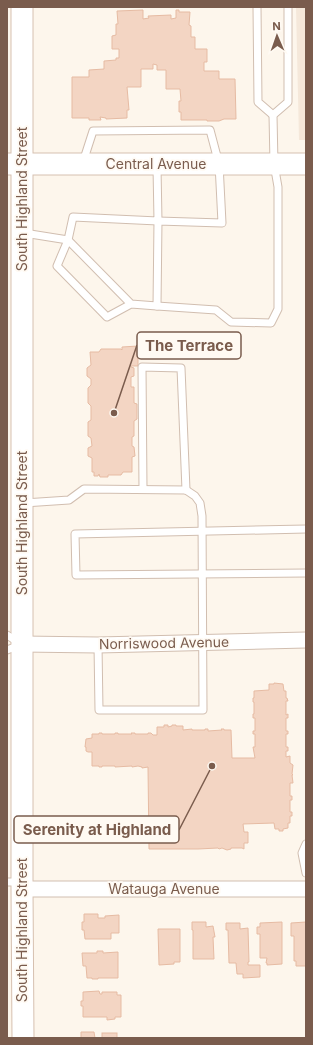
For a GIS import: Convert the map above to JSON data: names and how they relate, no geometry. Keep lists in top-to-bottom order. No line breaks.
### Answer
{"streets":{"main road":["Central Avenue","South Highland Street"],"street":["Norriswood Avenue","Watauga Avenue"]},"crossings":[["Central Avenue","South Highland Street"],["South Highland Street","Norriswood Avenue"],["South Highland Street","Watauga Avenue"]],"places":["The Terrace","Serenity at Highland"],"north":"top"}
